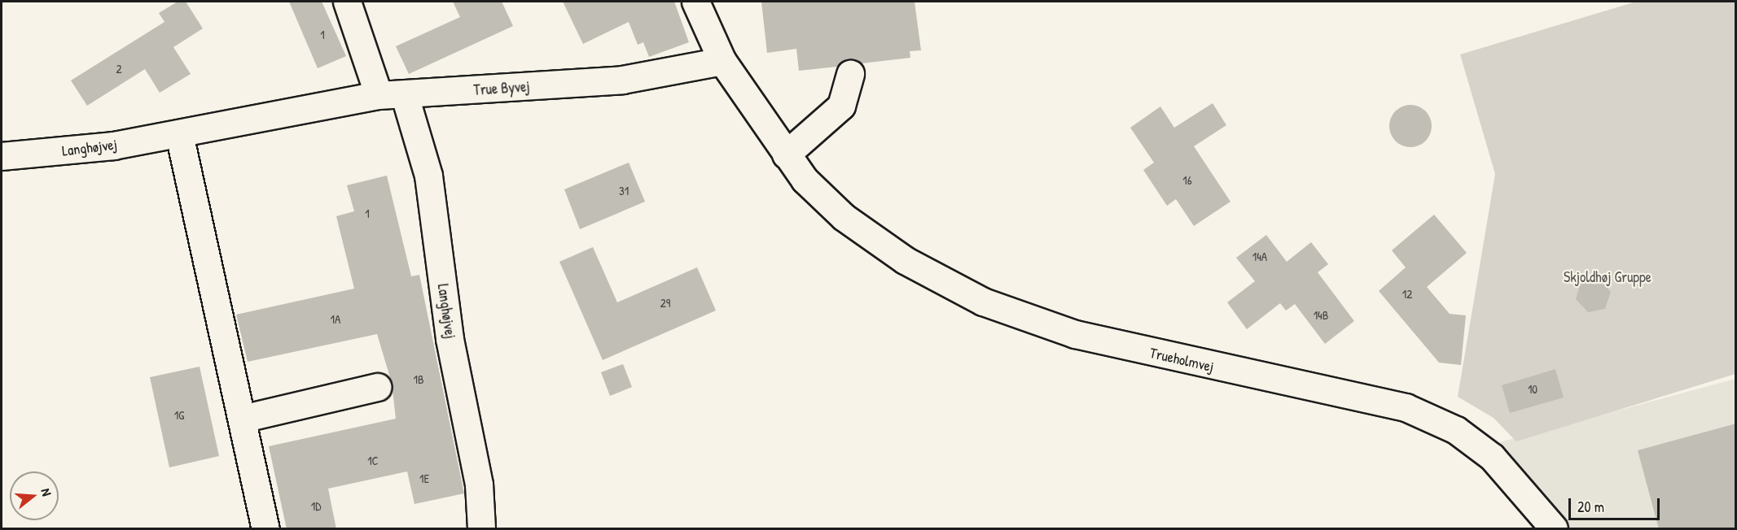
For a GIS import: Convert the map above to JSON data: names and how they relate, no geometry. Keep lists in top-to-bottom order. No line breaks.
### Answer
{"streets":{"street":["True Byvej","Langhøjvej","Trueholmvej"]},"crossings":[["True Byvej","Langhøjvej"]],"parks":["Skjoldhøj Gruppe"],"house_numbers":["1","2","16","31","1","14A","12","29","14B","1A","1B","10","1G","1C","1E","1D"],"scale_bar":"20 m","north":"right"}
